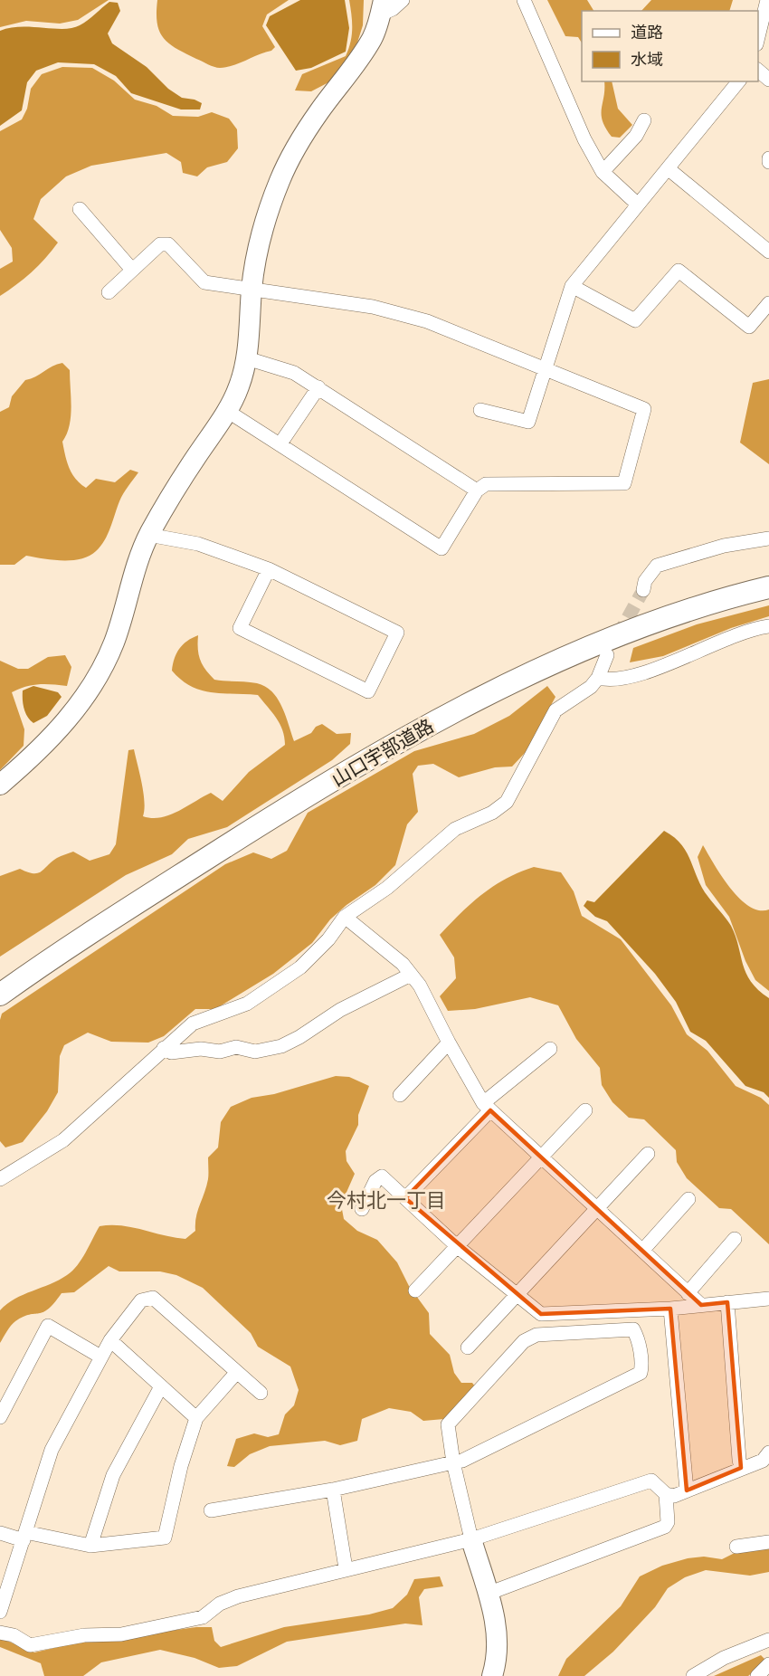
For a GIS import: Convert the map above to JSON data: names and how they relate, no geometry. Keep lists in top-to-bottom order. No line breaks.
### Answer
{"streets":{"main road":["山口宇部道路"]},"districts":["今村北一丁目"],"legend":["道路","水域"]}
